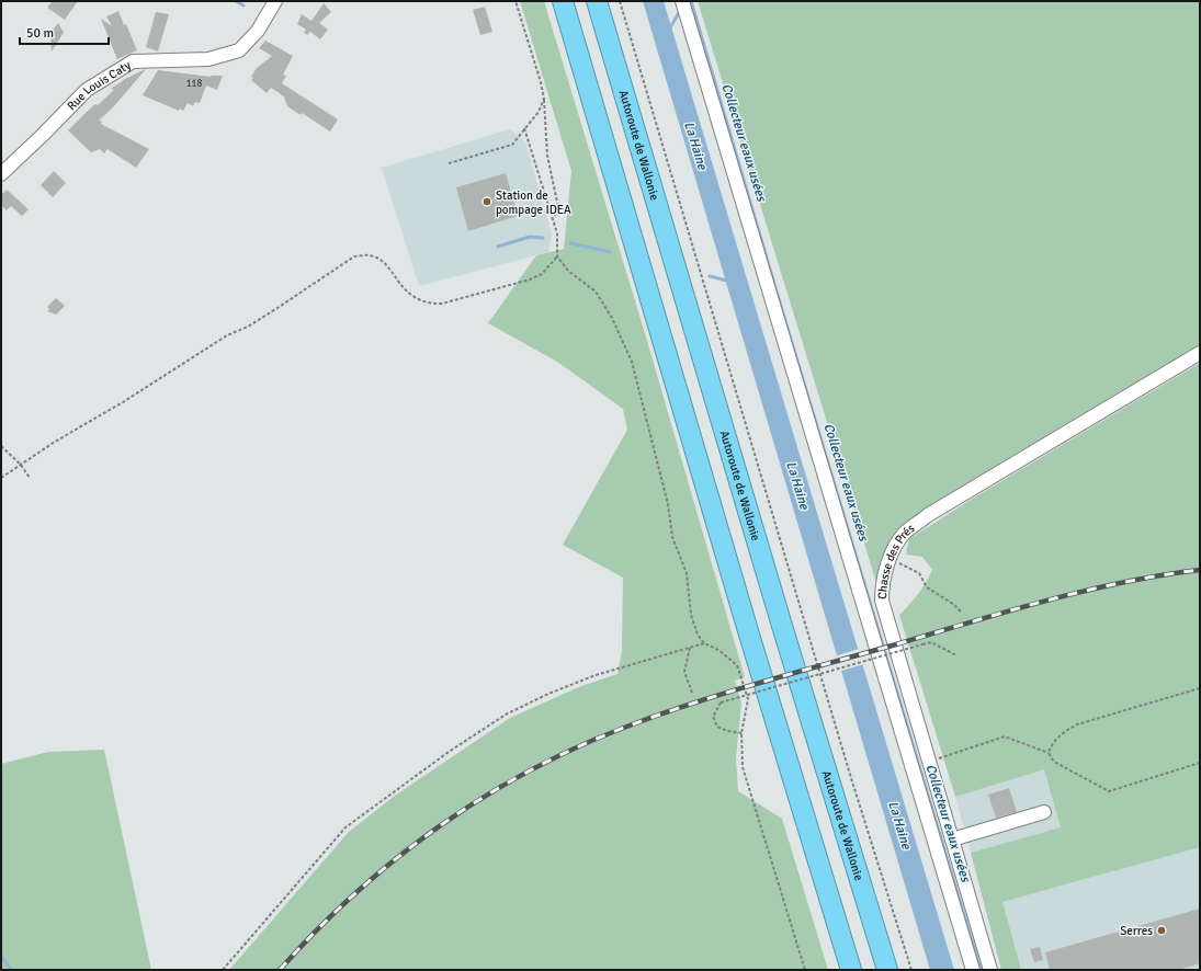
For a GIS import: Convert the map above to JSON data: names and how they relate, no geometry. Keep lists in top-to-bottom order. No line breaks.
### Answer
{"streets":{"highway":["Autoroute de Wallonie"],"street":["Rue Louis Caty","Chasse des Prés"]},"water":["Collecteur eaux usées","La Haine"],"places":["Station de pompage IDEA","Serres"],"house_numbers":["118"],"scale_bar":"50 m"}
